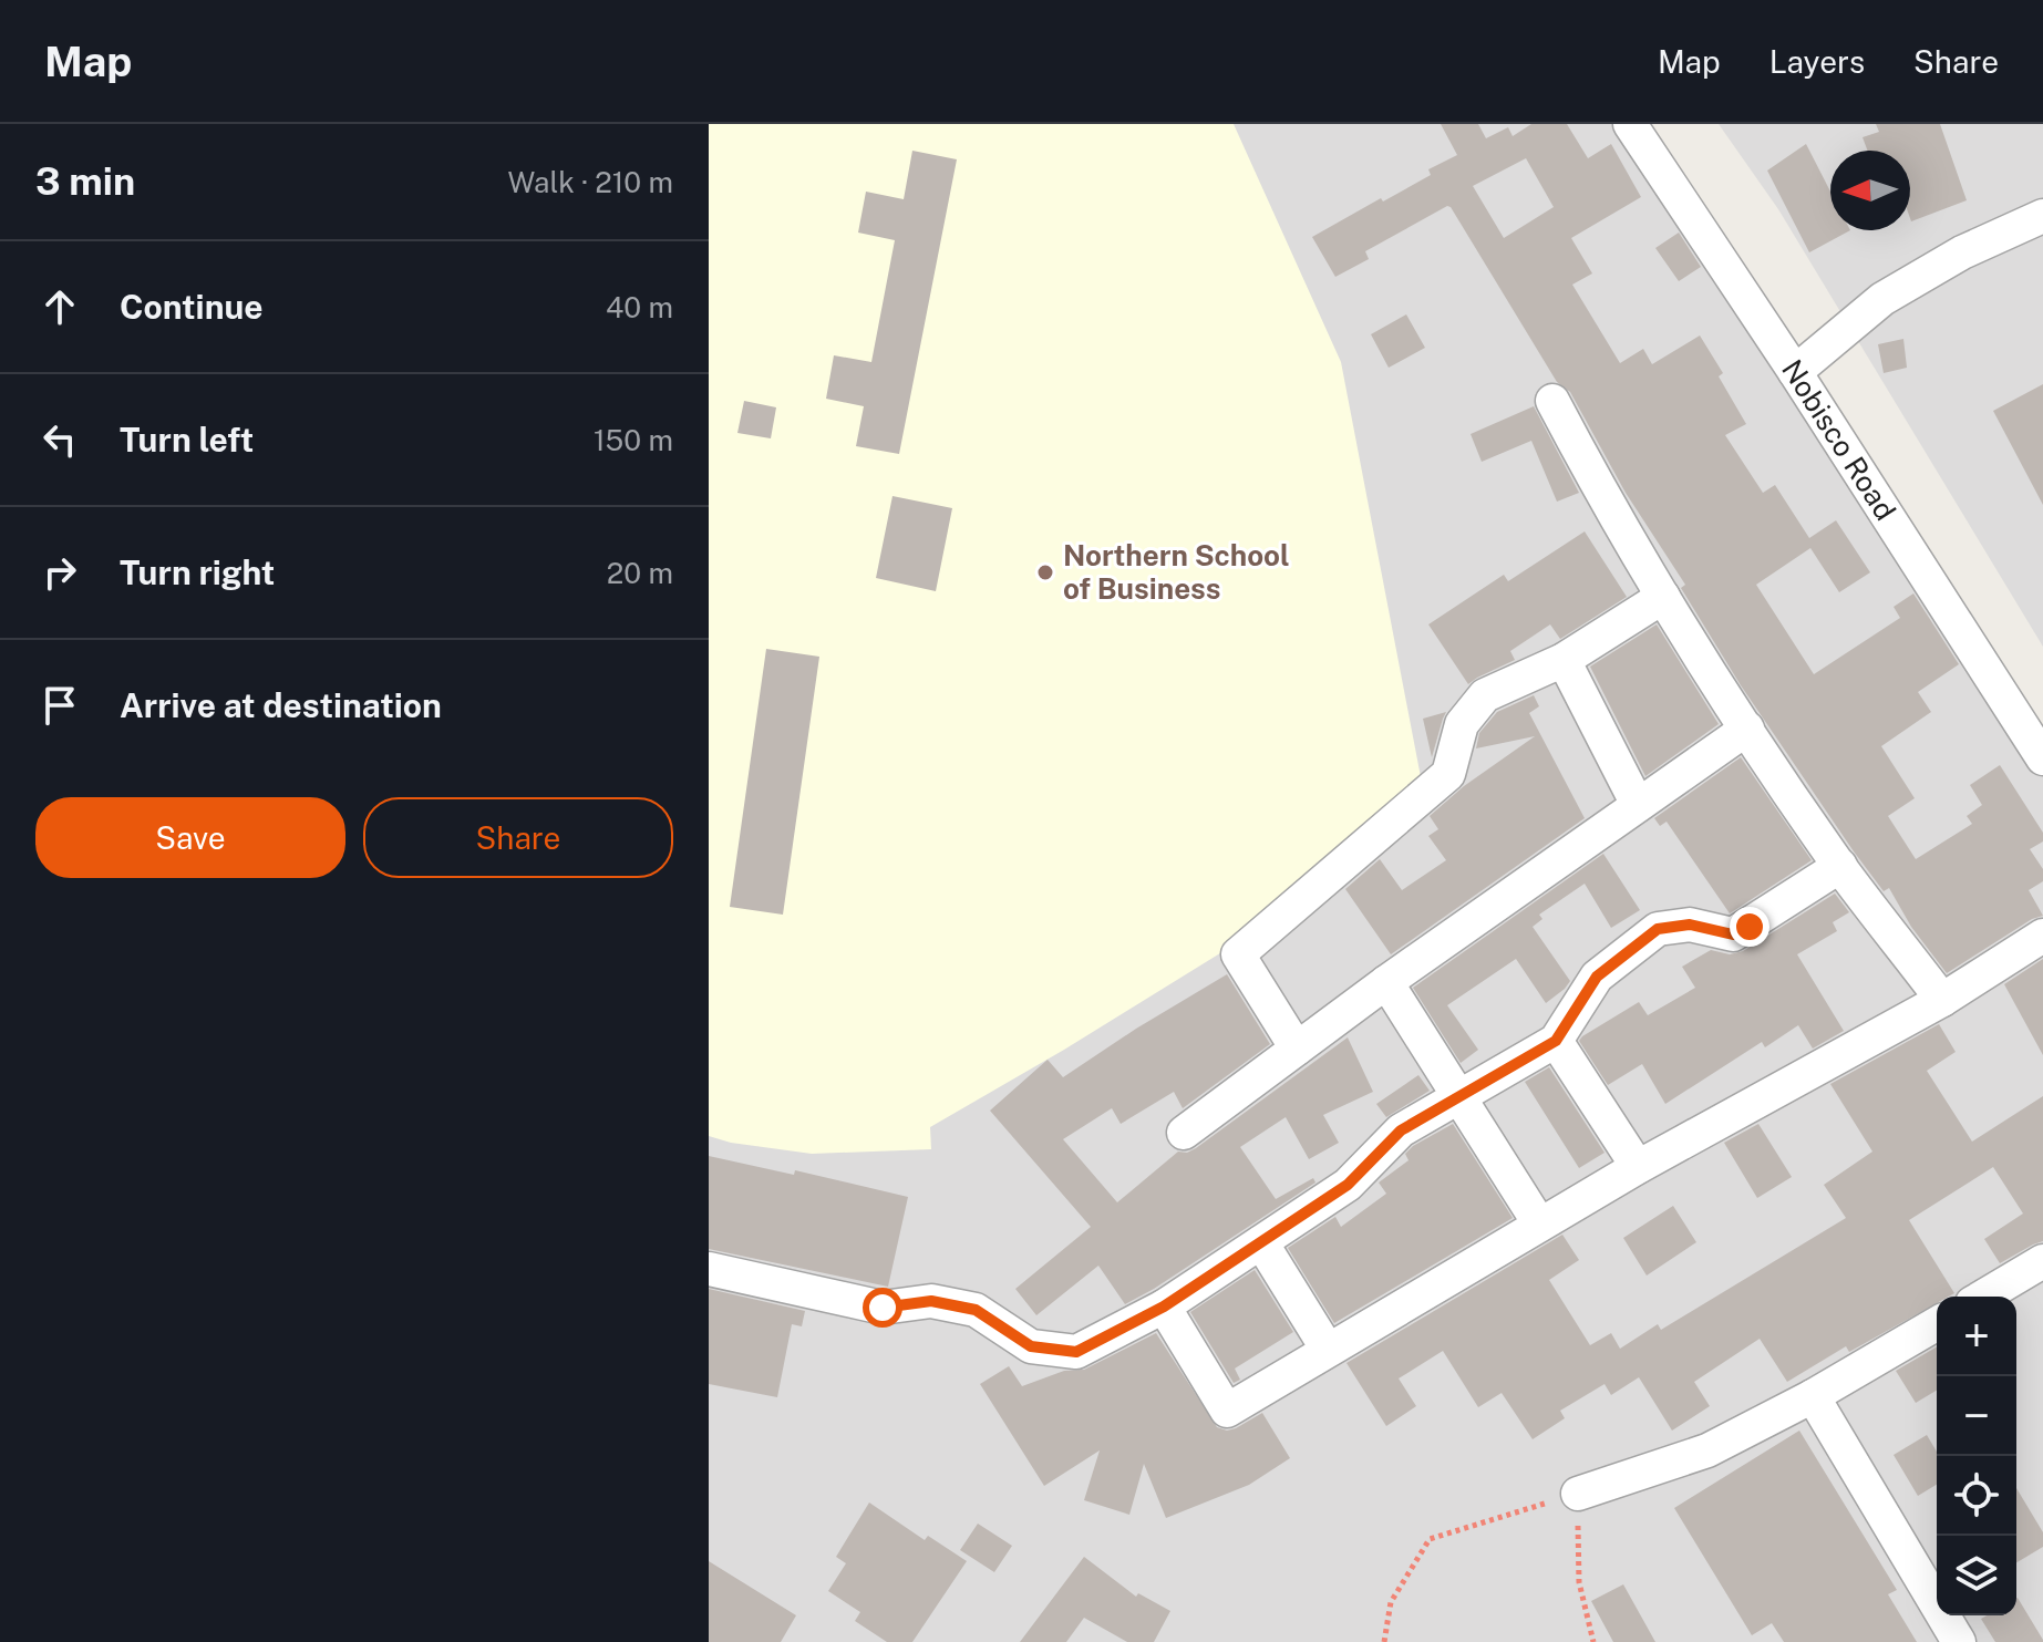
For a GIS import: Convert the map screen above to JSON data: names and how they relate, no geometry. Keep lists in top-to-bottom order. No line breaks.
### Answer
{"streets":{"street":["Nobisco Road"]},"places":["Northern School of Business"],"north":"left","page":{"header":"Map","nav":["Map","Layers","Share"],"heading":["3 min","Walk · 210 m"],"list":[["Continue","40 m"],["Turn left","150 m"],["Turn right","20 m"],"Arrive at destination"],"buttons":["Save","Share"],"map_buttons":["+","−"]}}
